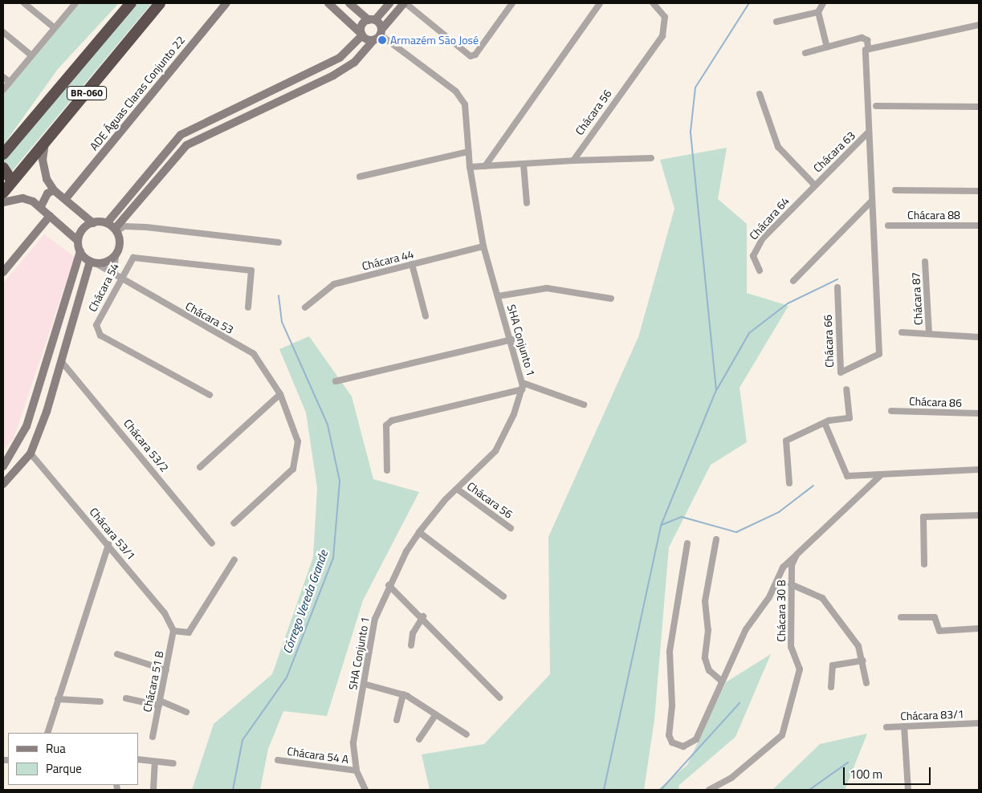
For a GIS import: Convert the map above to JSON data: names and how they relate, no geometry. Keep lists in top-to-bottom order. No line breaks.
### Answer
{"streets":{"highway":["BR-060"],"street":["ADE Águas Claras Conjunto 22","Chácara 56","Chácara 63","Chácara 88","Chácara 64","Chácara 44","Chácara 54","Chácara 87","Chácara 53","SHA Conjunto 1","Chácara 66","Chácara 86","Chácara 53/2","Chácara 53/1","Chácara 30 B","Chácara 51 B","Chácara 83/1","Chácara 54 A"]},"crossings":[["Chácara 56","SHA Conjunto 1"],["Chácara 63","Chácara 64"],["Chácara 44","SHA Conjunto 1"],["Chácara 54","Chácara 53"],["SHA Conjunto 1","Chácara 54 A"],["Chácara 53/1","Chácara 51 B"]],"water":["Córrego Vereda Grande"],"places":["Armazém São José"],"legend":["Rua","Parque"],"scale_bar":"100 m"}
